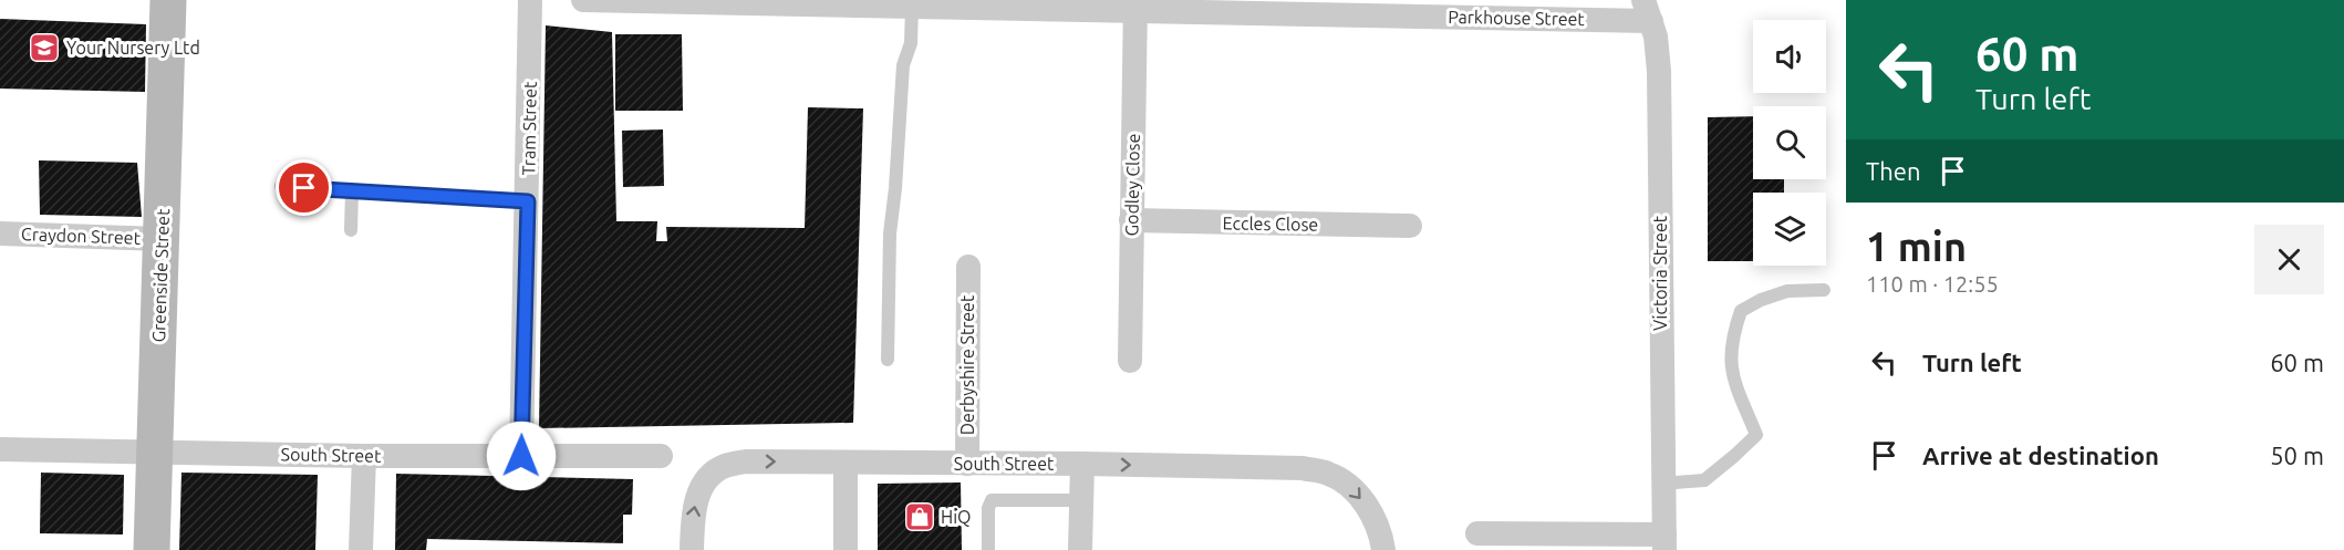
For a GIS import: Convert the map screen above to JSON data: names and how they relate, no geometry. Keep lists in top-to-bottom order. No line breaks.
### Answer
{"streets":{"street":["Parkhouse Street","Tram Street","Godley Close","Eccles Close","Craydon Street","Victoria Street","Greenside Street","Derbyshire Street","South Street"]},"crossings":[["Parkhouse Street","Godley Close"],["Parkhouse Street","Victoria Street"],["Tram Street","South Street"],["Godley Close","Eccles Close"],["Craydon Street","Greenside Street"],["Greenside Street","South Street"],["Derbyshire Street","South Street"]],"places":{"school or university":["Your Nursery Ltd"],"shop":["HiQ"]},"page":{"turn":["60 m","Turn left"],"then":"Then","heading":["1 min","110 m · 12:55"],"list":[{"name":"Turn left","value":"60 m"},{"name":"Arrive at destination","value":"50 m"}]}}
